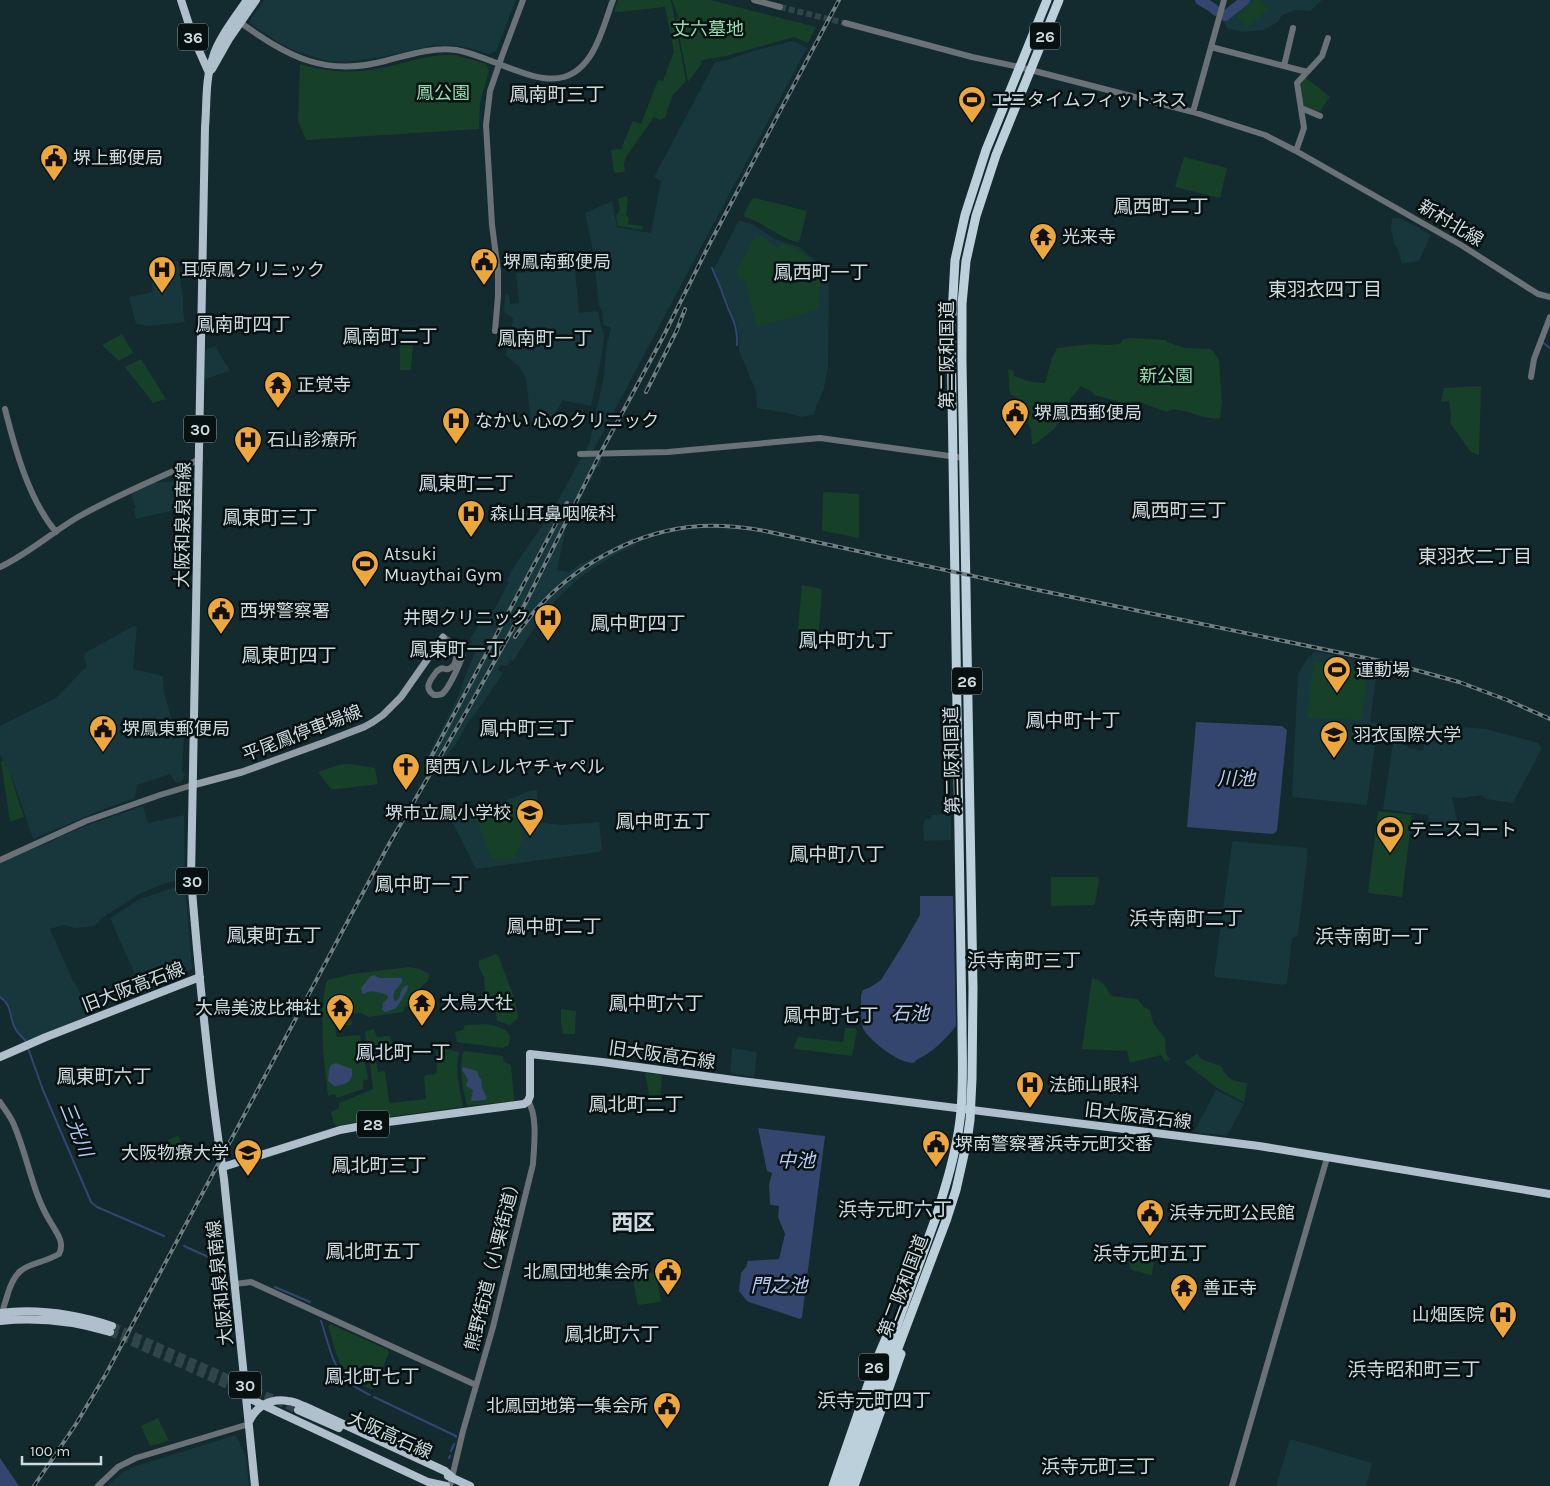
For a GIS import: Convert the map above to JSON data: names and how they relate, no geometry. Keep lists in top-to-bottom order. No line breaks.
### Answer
{"streets":{"highway":["26","第二阪和国道"],"main road":["36","30","大阪和泉泉南線","平尾鳳停車場線","旧大阪高石線","28","大阪高石線"],"street":["新村北線","熊野街道（小栗街道）"]},"crossings":[["26","第二阪和国道"],["36","大阪和泉泉南線"],["新村北線","第二阪和国道"],["第二阪和国道","旧大阪高石線"],["大阪和泉泉南線","平尾鳳停車場線"],["大阪和泉泉南線","旧大阪高石線"],["大阪和泉泉南線","28"],["旧大阪高石線","28"],["旧大阪高石線","熊野街道（小栗街道）"],["28","熊野街道（小栗街道）"],["熊野街道（小栗街道）","大阪高石線"]],"districts":["鳳南町三丁","鳳西町二丁","鳳西町一丁","東羽衣四丁目","鳳南町四丁","鳳南町二丁","鳳南町一丁","鳳東町二丁","鳳西町三丁","鳳東町三丁","東羽衣二丁目","鳳中町四丁","鳳中町九丁","鳳東町一丁","鳳東町四丁","鳳中町十丁","鳳中町三丁","鳳中町五丁","鳳中町八丁","鳳中町一丁","浜寺南町二丁","鳳中町二丁","鳳東町五丁","浜寺南町一丁","浜寺南町三丁","鳳中町六丁","鳳中町七丁","鳳北町一丁","鳳東町六丁","鳳北町二丁","鳳北町三丁","浜寺元町六丁","西区","鳳北町五丁","浜寺元町五丁","鳳北町六丁","浜寺昭和町三丁","鳳北町七丁","浜寺元町四丁","浜寺元町三丁"],"water":["川池","石池","三光川","中池","門之池"],"parks":["丈六墓地","鳳公園","新公園"],"places":{"sports":["エニタイムフィットネス","Atsuki Muaythai Gym","運動場","テニスコート"],"public building":["堺上郵便局","堺鳳南郵便局","堺鳳西郵便局","西堺警察署","堺鳳東郵便局","堺南警察署浜寺元町交番","浜寺元町公民館","北鳳団地集会所","北鳳団地第一集会所"],"temple":["光来寺","正覚寺","大鳥大社","大鳥美波比神社","善正寺"],"hospital":["耳原鳳クリニック","なかい 心のクリニック","石山診療所","森山耳鼻咽喉科","井関クリニック","法師山眼科","山畑医院"],"school or university":["羽衣国際大学","堺市立鳳小学校","大阪物療大学"],"church":["関西ハレルヤチャペル"]},"scale_bar":"100 m"}
